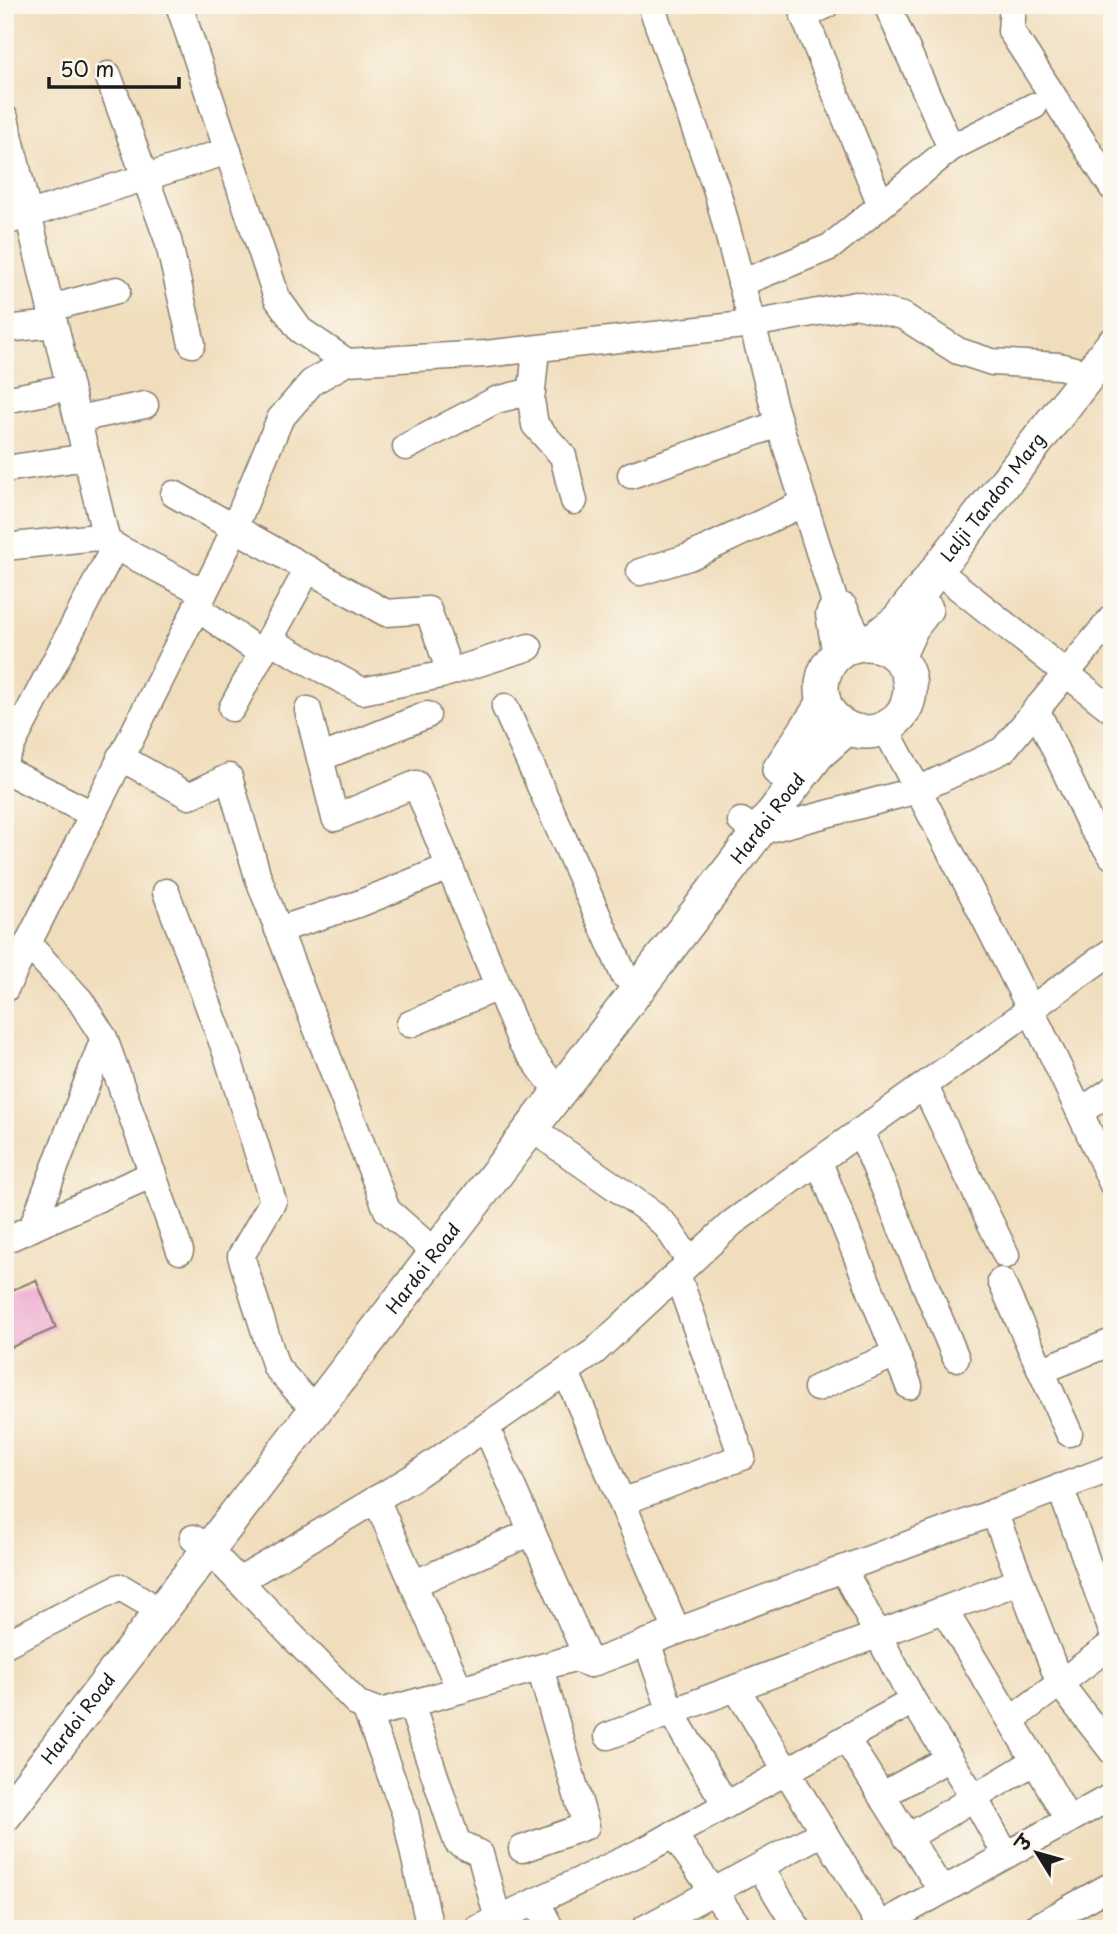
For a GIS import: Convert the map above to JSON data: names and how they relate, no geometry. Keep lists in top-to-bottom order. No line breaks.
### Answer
{"streets":{"main road":["Lalji Tandon Marg","Hardoi Road"]},"crossings":[["Lalji Tandon Marg","Hardoi Road"]],"scale_bar":"50 m","north":"top left"}
